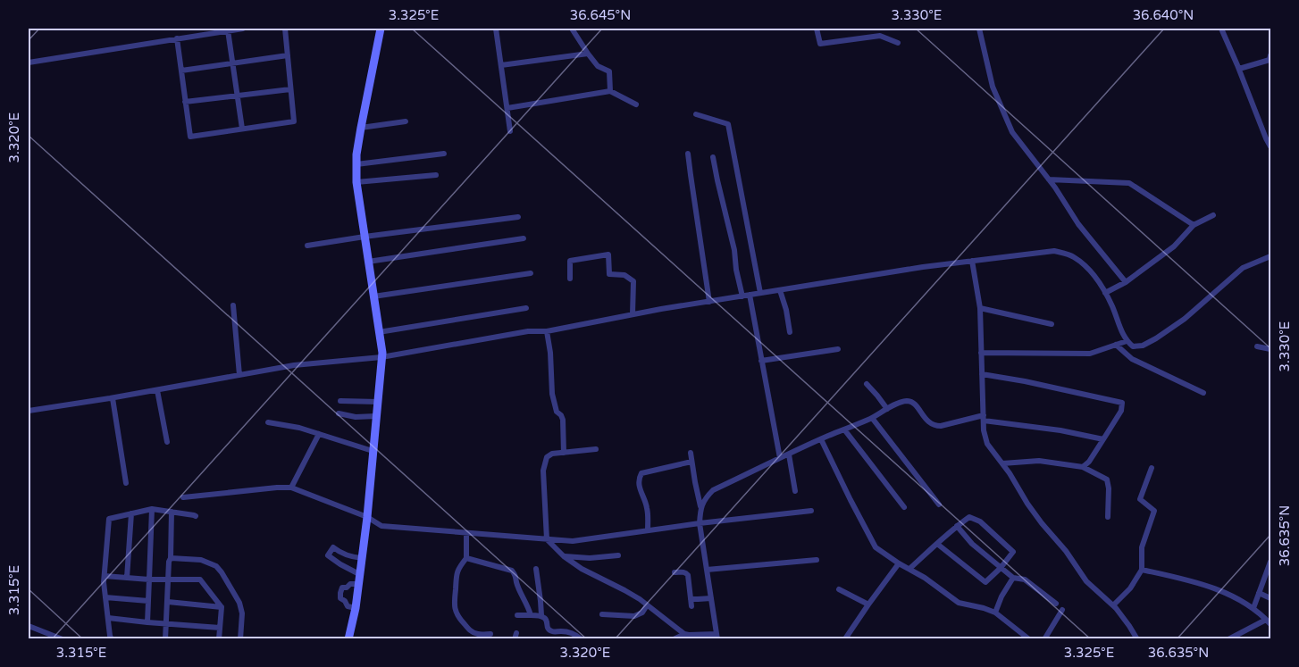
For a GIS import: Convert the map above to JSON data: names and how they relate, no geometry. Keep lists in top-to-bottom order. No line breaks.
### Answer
{"coordinates":["3.325°E","36.645°N","3.330°E","36.640°N","3.320°E","36.635°N","3.315°E"]}
